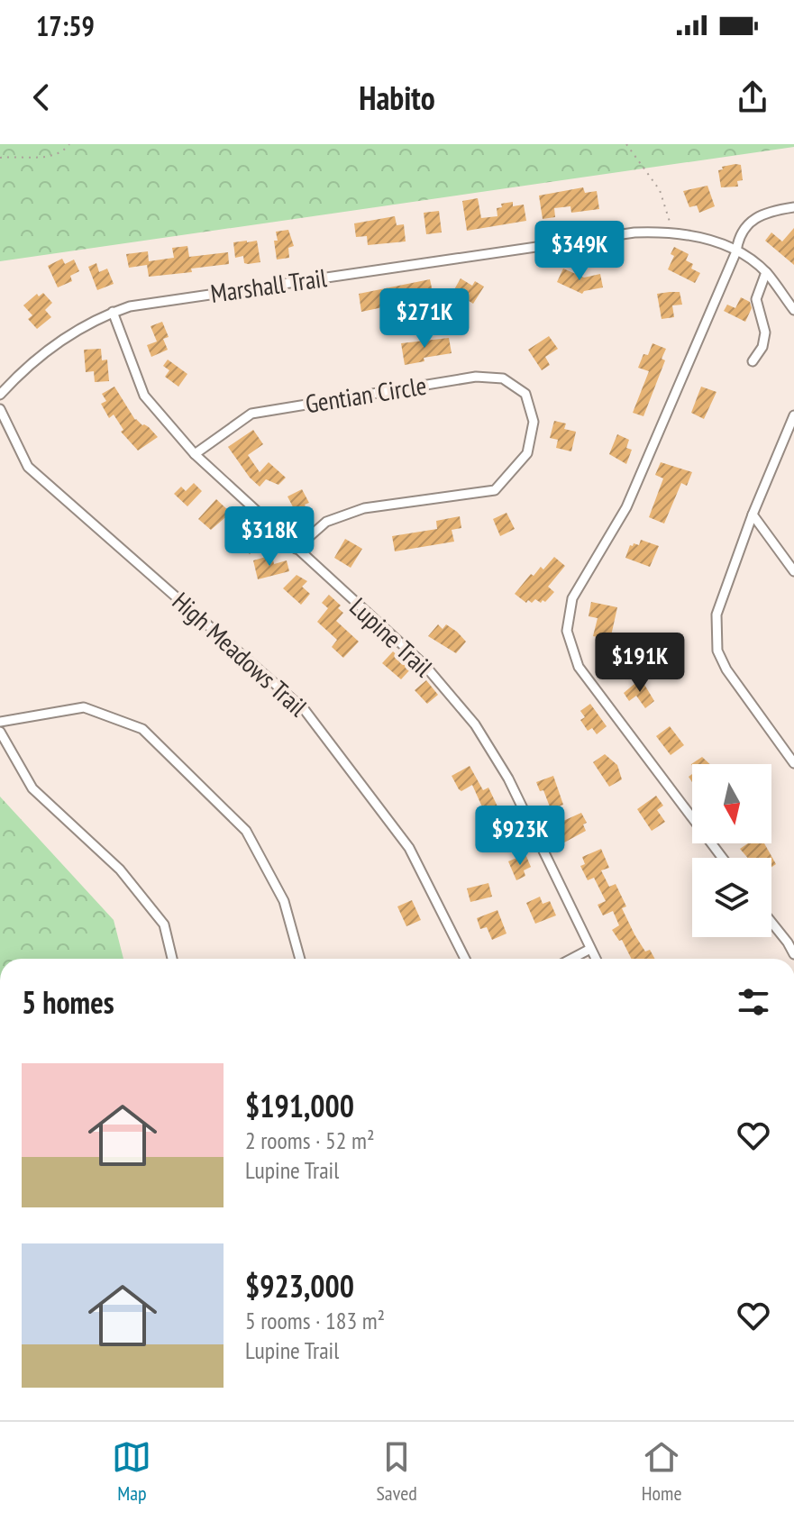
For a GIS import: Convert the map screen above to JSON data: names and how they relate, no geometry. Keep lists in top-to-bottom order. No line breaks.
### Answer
{"streets":{"street":["Marshall Trail","Gentian Circle","Lupine Trail","High Meadows Trail"]},"crossings":[["Marshall Trail","Lupine Trail"],["Gentian Circle","Lupine Trail"]],"north":"bottom","page":{"status":"17:59","header":"Habito","price":["$349K","$271K","$318K","$191K","$923K"],"heading":"5 homes","list":[{"name":"$191,000","note":"2 rooms · 52 m² · Lupine Trail"},{"name":"$923,000","note":"5 rooms · 183 m² · Lupine Trail"}],"tabs":["Map","Saved","Home"]}}
